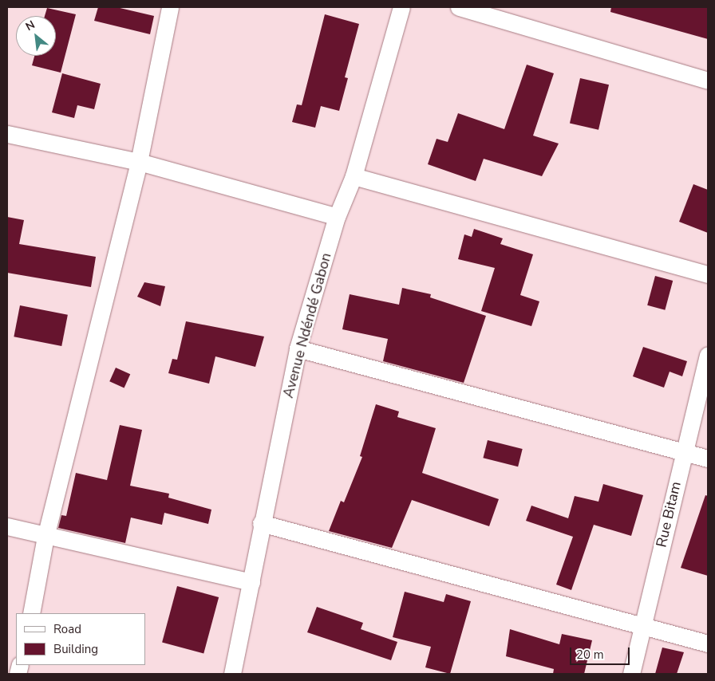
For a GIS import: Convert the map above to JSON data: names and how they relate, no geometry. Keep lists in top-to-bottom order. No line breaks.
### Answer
{"streets":{"street":["Avenue Ndéndé Gabon","Rue Bitam"]},"legend":["Road","Building"],"scale_bar":"20 m","north":"top left"}
